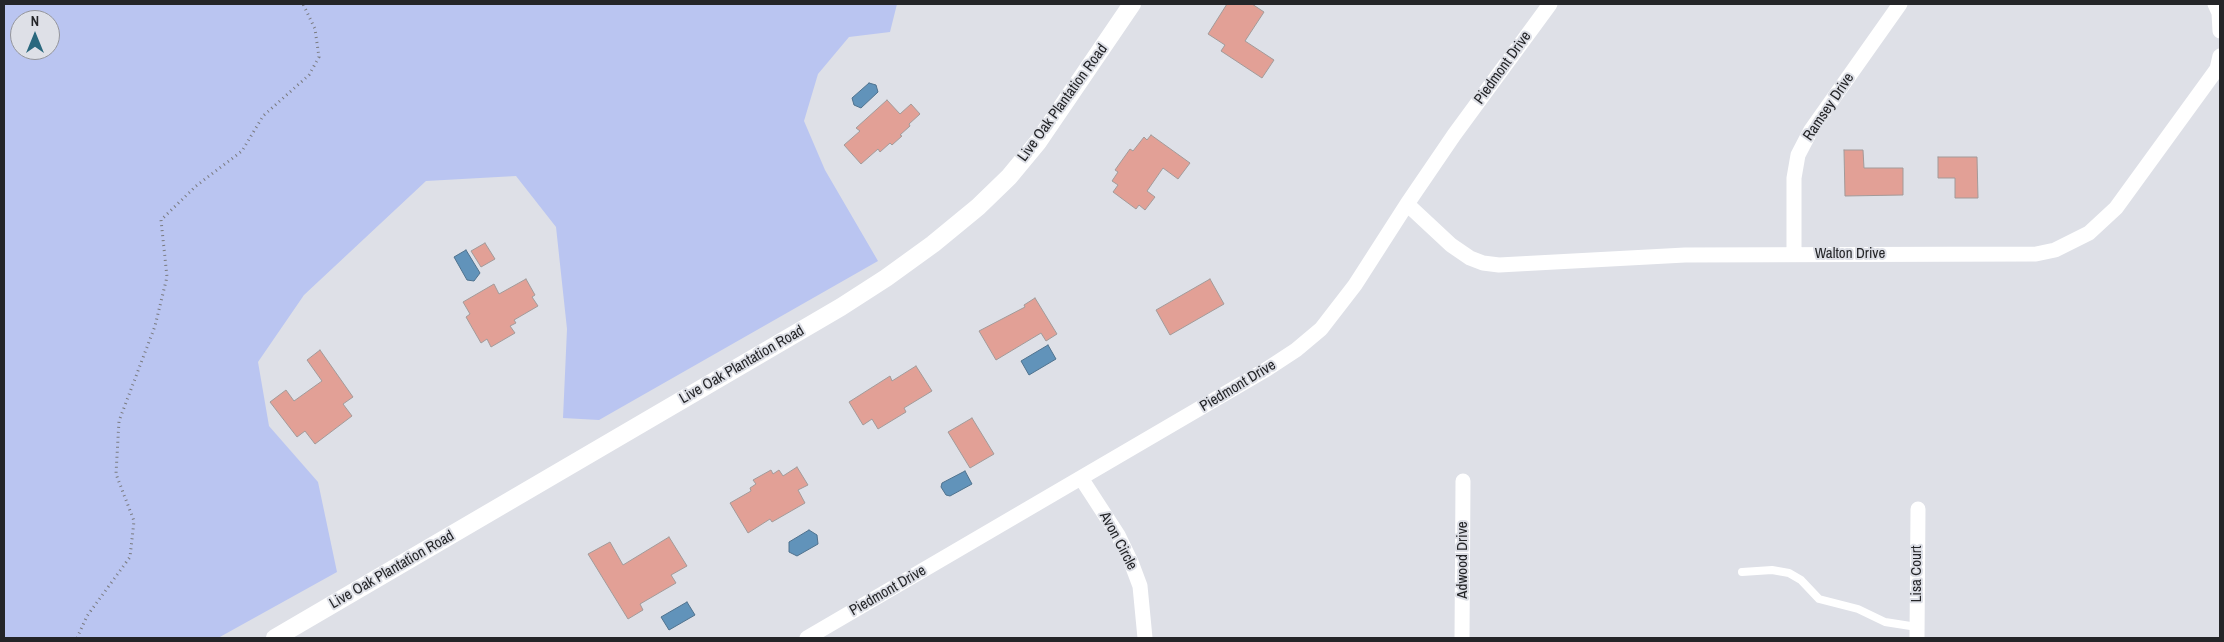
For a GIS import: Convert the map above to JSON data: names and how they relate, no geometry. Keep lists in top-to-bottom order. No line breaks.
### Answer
{"streets":{"street":["Piedmont Drive","Live Oak Plantation Road","Ramsey Drive","Walton Drive","Avon Circle","Adwood Drive","Lisa Court"]},"crossings":[["Piedmont Drive","Walton Drive"],["Piedmont Drive","Avon Circle"],["Ramsey Drive","Walton Drive"]],"north":"top"}
